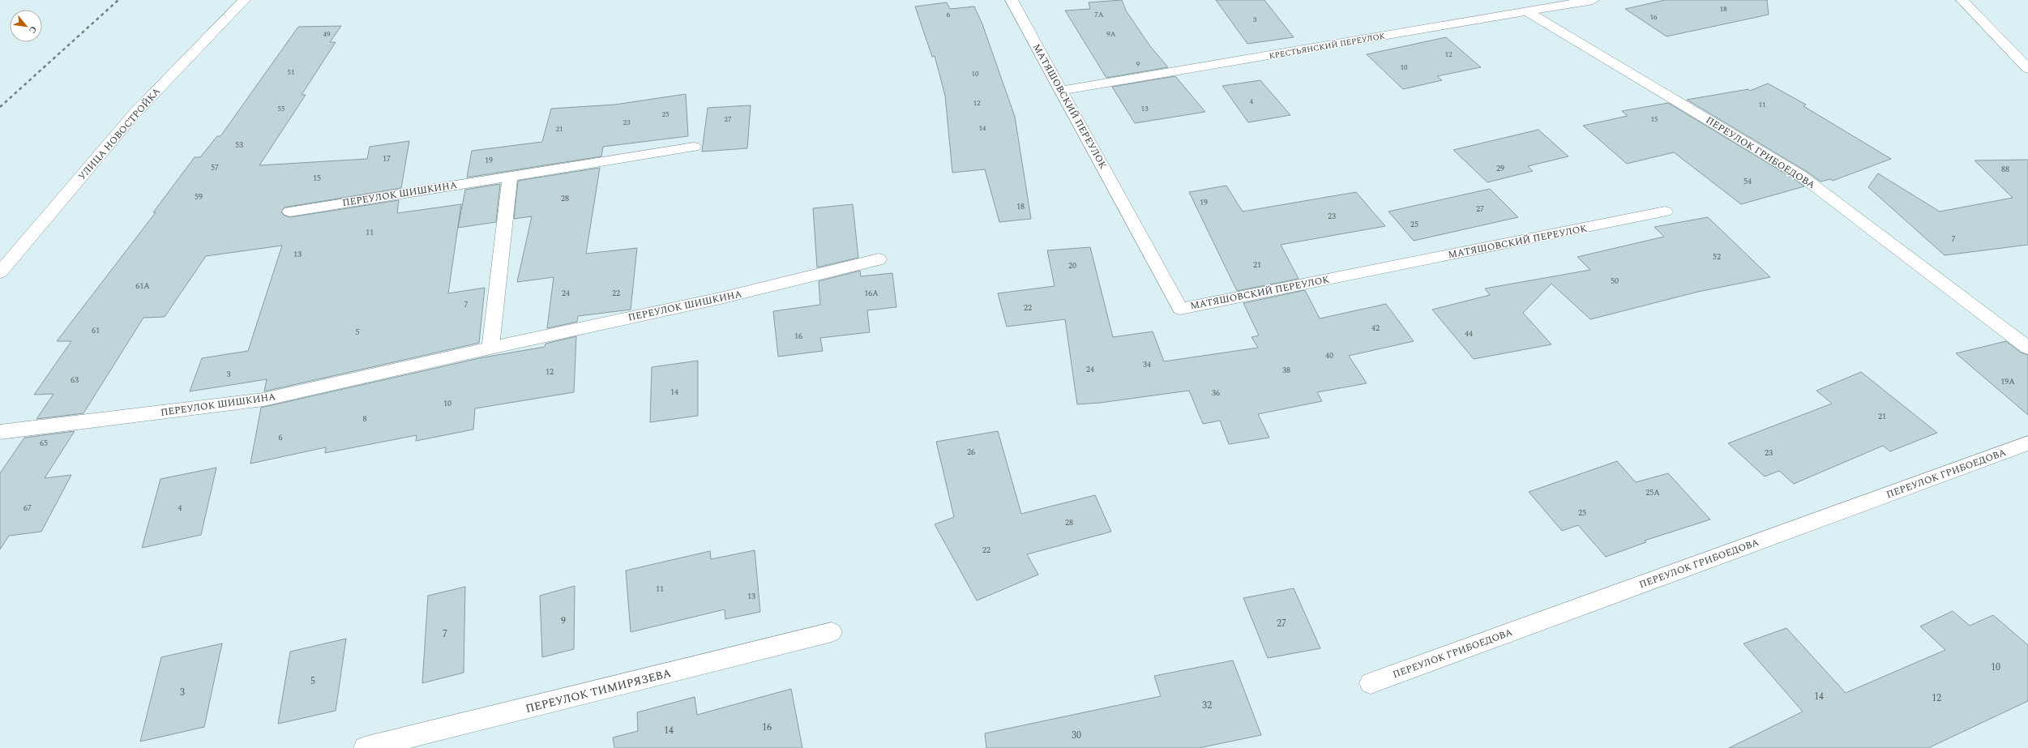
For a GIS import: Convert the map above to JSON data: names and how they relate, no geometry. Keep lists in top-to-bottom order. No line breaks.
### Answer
{"streets":{"street":["КРЕСТЬЯНСКИЙ ПЕРЕУЛОК","МАТЯШОВСКИЙ ПЕРЕУЛОК","УЛИЦА НОВОСТРОЙКА","ПЕРЕУЛОК ГРИБОЕДОВА","ПЕРЕУЛОК ШИШКИНА","ПЕРЕУЛОК ТИМИРЯЗЕВА"]},"crossings":[["КРЕСТЬЯНСКИЙ ПЕРЕУЛОК","МАТЯШОВСКИЙ ПЕРЕУЛОК"],["КРЕСТЬЯНСКИЙ ПЕРЕУЛОК","ПЕРЕУЛОК ГРИБОЕДОВА"]],"house_numbers":["18","6","7А","16","3","49","9А","12","9","10","51","10","4","12","11","55","13","25","27","15","23","14","21","53","17","19","57","29","88","15","54","59","28","19","18","27","23","25","11","7","13","52","21","20","50","61А","24","22","16А","7","22","42","61","5","44","16","40","34","24","38","12","3","63","19А","14","36","10","21","8","6","65","26","23","25А","67","4","25","28","22","11","13","9","27","7","10","5","3","14","12","32","16","14","30"],"north":"bottom right"}
